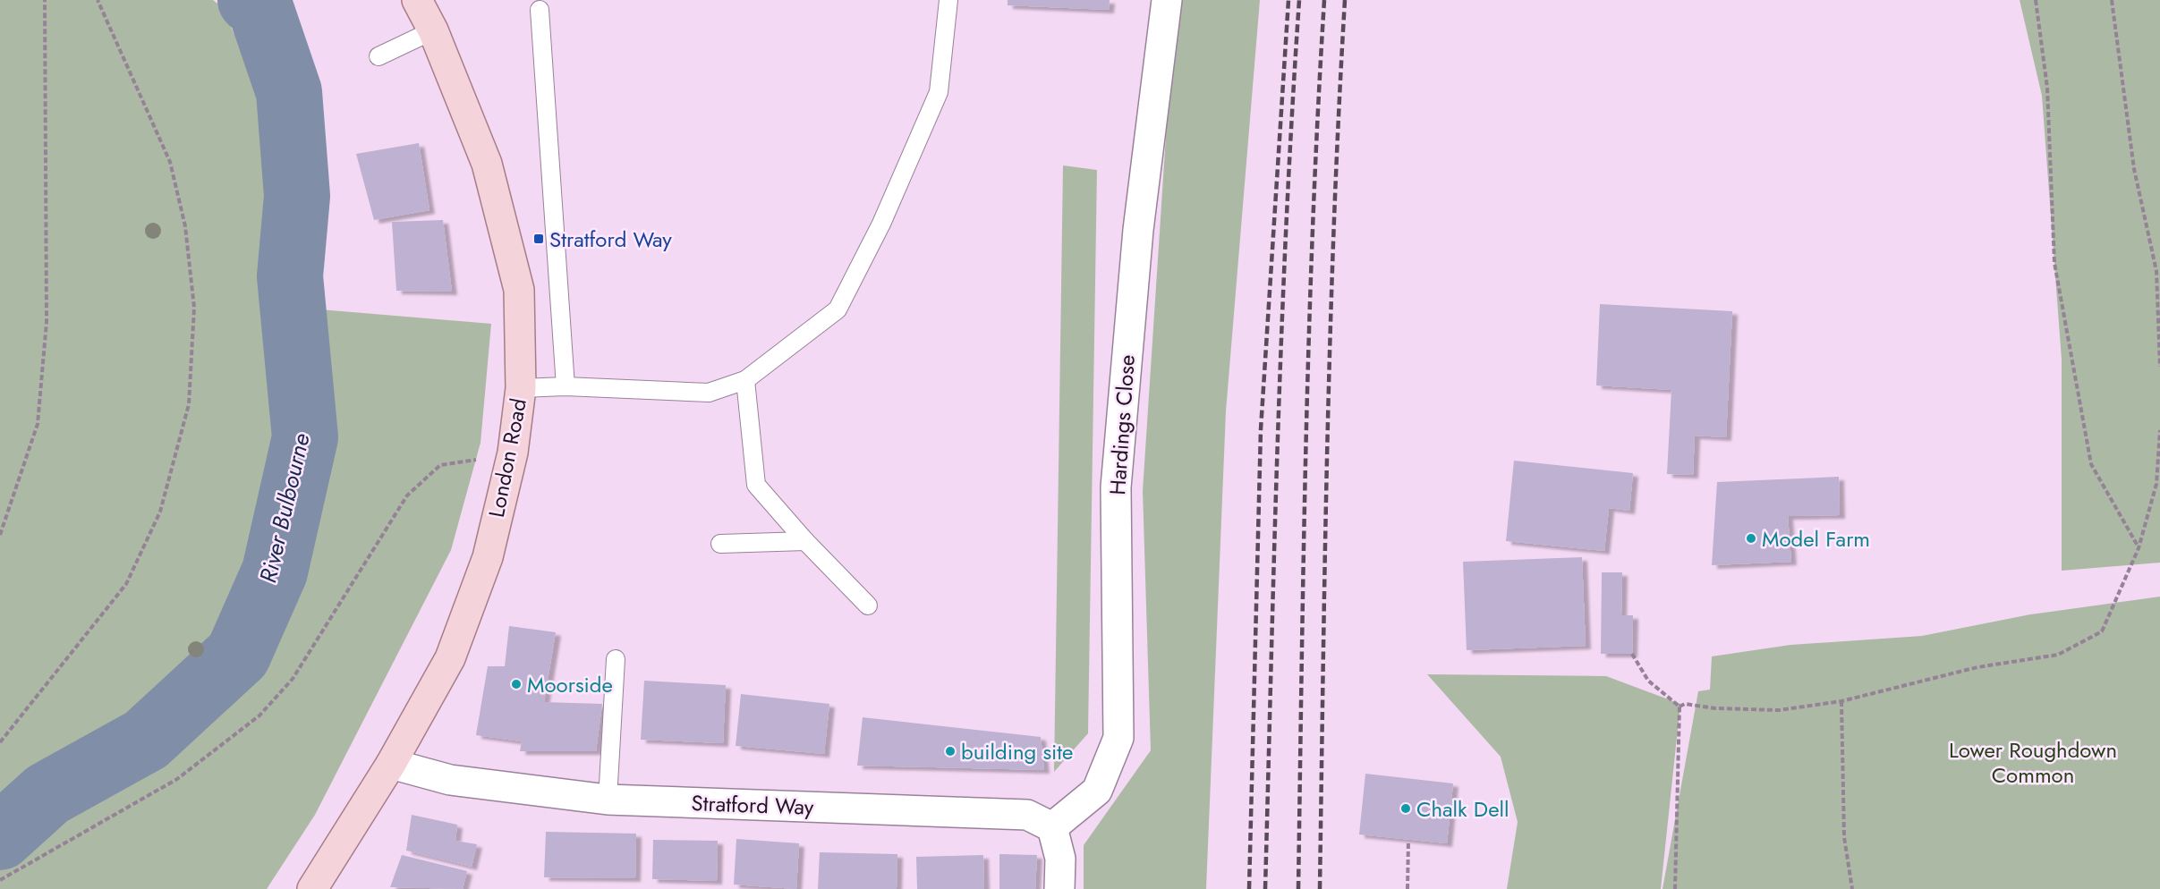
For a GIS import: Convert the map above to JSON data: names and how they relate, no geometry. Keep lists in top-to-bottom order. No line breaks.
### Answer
{"streets":{"main road":["London Road"],"street":["Hardings Close","Stratford Way"]},"crossings":[["Hardings Close","Stratford Way"],["London Road","Stratford Way"]],"water":["River Bulbourne"],"parks":["Lower Roughdown Common"],"places":{"transit":["Stratford Way"],"other":["Model Farm","Moorside","building site","Chalk Dell"]}}
